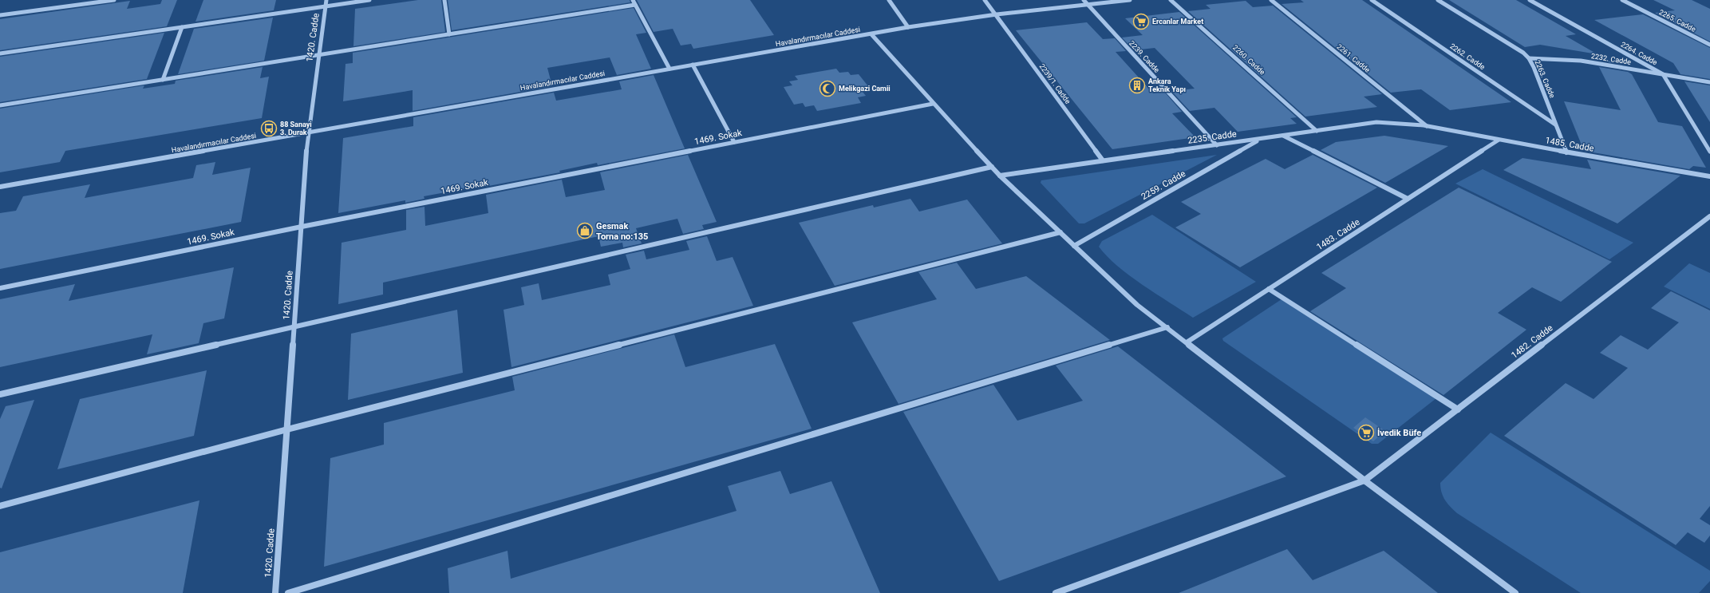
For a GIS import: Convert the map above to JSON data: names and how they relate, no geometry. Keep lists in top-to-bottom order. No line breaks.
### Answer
{"streets":{"street":["2265. Cadde","Havalandırmacılar Caddesi","1420. Cadde","2264. Cadde","2239. Cadde","2262. Cadde","2261. Cadde","2232. Cadde","2260. Cadde","2263. Cadde","2239/1. Cadde","1469. Sokak","2235. Cadde","1485. Cadde","2259. Cadde","1483. Cadde","1482. Cadde"]},"crossings":[["Havalandırmacılar Caddesi","1420. Cadde"],["Havalandırmacılar Caddesi","2239. Cadde"],["Havalandırmacılar Caddesi","2239/1. Cadde"],["1420. Cadde","1469. Sokak"],["2264. Cadde","2232. Cadde"],["2239. Cadde","2235. Cadde"],["2262. Cadde","2263. Cadde"],["2261. Cadde","2235. Cadde"],["2261. Cadde","1485. Cadde"],["2232. Cadde","2263. Cadde"],["2260. Cadde","2235. Cadde"],["2263. Cadde","1485. Cadde"],["2239/1. Cadde","2235. Cadde"],["2235. Cadde","1485. Cadde"],["2235. Cadde","2259. Cadde"],["1485. Cadde","1483. Cadde"]],"places":{"supermarket":["Ercanlar Market","İvedik Büfe"],"building":["Ankara Teknik Yapı"],"mosque":["Melikgazi Camii"],"bus stop":["88 Sanayi 3. Durak"],"shop":["Gesmak Torna no:135"]}}
